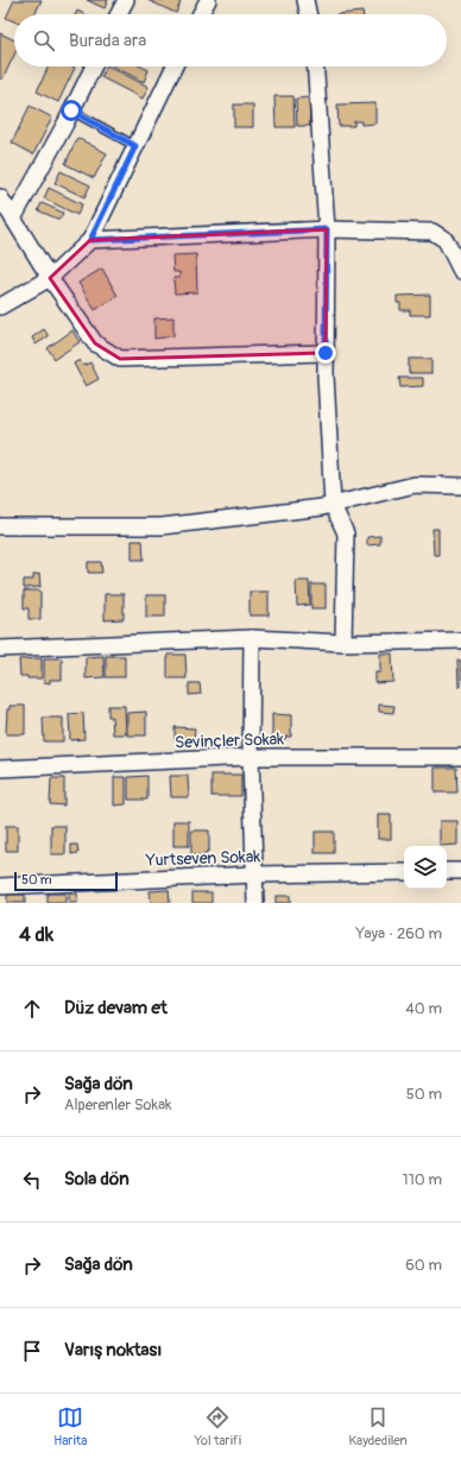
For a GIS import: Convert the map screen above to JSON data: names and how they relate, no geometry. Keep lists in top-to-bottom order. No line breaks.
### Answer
{"streets":{"street":["Sevinçler Sokak","Yurtseven Sokak"]},"scale_bar":"50 m","page":{"search":"Burada ara","scale":"50 m","heading":["4 dk","Yaya · 260 m"],"list":[["Düz devam et","40 m"],["Sağa dön","Alperenler Sokak","50 m"],["Sola dön","110 m"],["Sağa dön","60 m"],"Varış noktası"],"nav":["Harita","Yol tarifi","Kaydedilen"]}}
